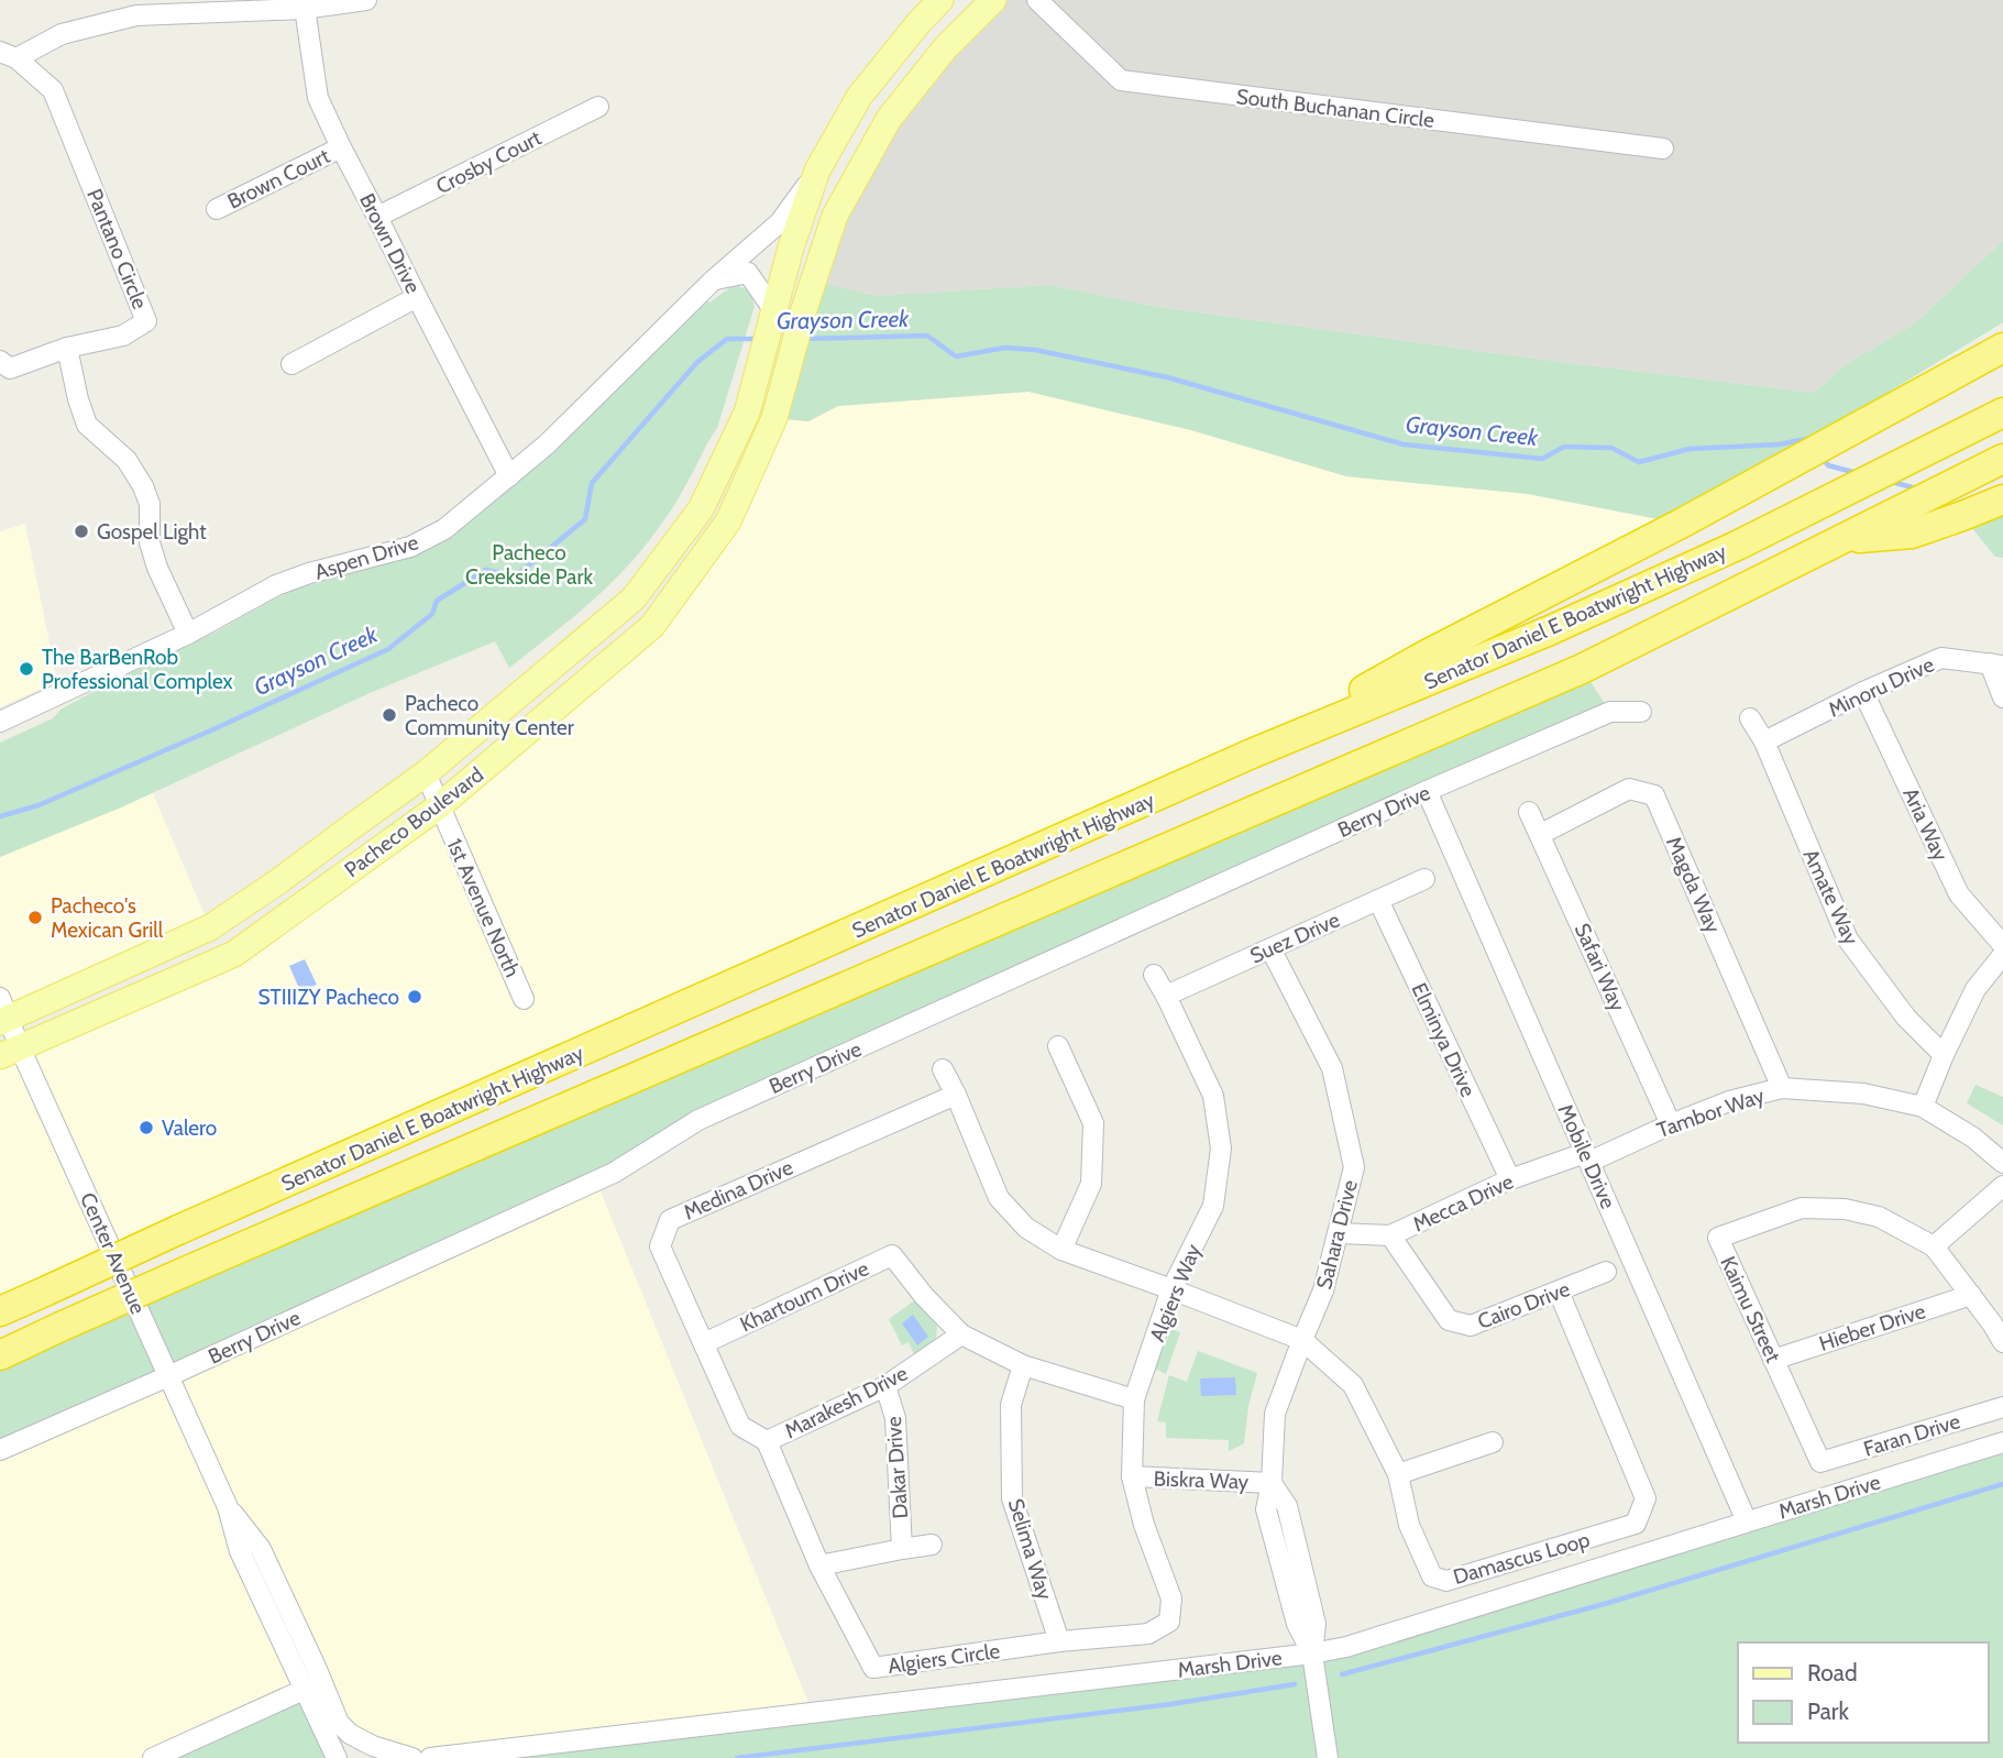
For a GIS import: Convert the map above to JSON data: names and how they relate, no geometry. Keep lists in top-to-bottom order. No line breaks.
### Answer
{"streets":{"highway":["Senator Daniel E Boatwright Highway"],"main road":["Pacheco Boulevard"],"street":["South Buchanan Circle","Crosby Court","Brown Court","Brown Drive","Pantano Circle","Aspen Drive","Minoru Drive","Berry Drive","Aria Way","Magda Way","Amate Way","1st Avenue North","Suez Drive","Safari Way","Elminya Drive","Tambor Way","Mobile Drive","Medina Drive","Mecca Drive","Sahara Drive","Center Avenue","Algiers Way","Khartoum Drive","Cairo Drive","Kaimu Street","Hieber Drive","Marakesh Drive","Faran Drive","Dakar Drive","Biskra Way","Marsh Drive","Selima Way","Damascus Loop","Algiers Circle"]},"crossings":[["Crosby Court","Brown Drive"],["Brown Court","Brown Drive"],["Brown Drive","Aspen Drive"],["Aspen Drive","Pacheco Boulevard"],["Minoru Drive","Aria Way"],["Minoru Drive","Amate Way"],["Berry Drive","Mobile Drive"],["Berry Drive","Center Avenue"],["Pacheco Boulevard","1st Avenue North"],["Pacheco Boulevard","Center Avenue"],["Magda Way","Safari Way"],["Magda Way","Tambor Way"],["Suez Drive","Elminya Drive"],["Suez Drive","Sahara Drive"],["Suez Drive","Algiers Way"],["Safari Way","Tambor Way"],["Elminya Drive","Mecca Drive"],["Tambor Way","Mobile Drive"],["Tambor Way","Mecca Drive"],["Mobile Drive","Mecca Drive"],["Mobile Drive","Marsh Drive"],["Medina Drive","Khartoum Drive"],["Medina Drive","Marakesh Drive"],["Medina Drive","Algiers Circle"],["Mecca Drive","Sahara Drive"],["Mecca Drive","Cairo Drive"],["Sahara Drive","Biskra Way"],["Sahara Drive","Damascus Loop"],["Algiers Way","Khartoum Drive"],["Algiers Way","Biskra Way"],["Algiers Way","Algiers Circle"],["Khartoum Drive","Marakesh Drive"],["Khartoum Drive","Selima Way"],["Cairo Drive","Damascus Loop"],["Kaimu Street","Hieber Drive"],["Kaimu Street","Faran Drive"],["Marakesh Drive","Dakar Drive"],["Marakesh Drive","Algiers Circle"],["Dakar Drive","Algiers Circle"],["Selima Way","Algiers Circle"]],"water":["Grayson Creek"],"parks":["Pacheco Creekside Park"],"places":["Gospel Light","The BarBenRob Professional Complex","Pacheco Community Center","Pacheco's Mexican Grill","STIIIZY Pacheco","Valero"],"legend":["Road","Park"]}
